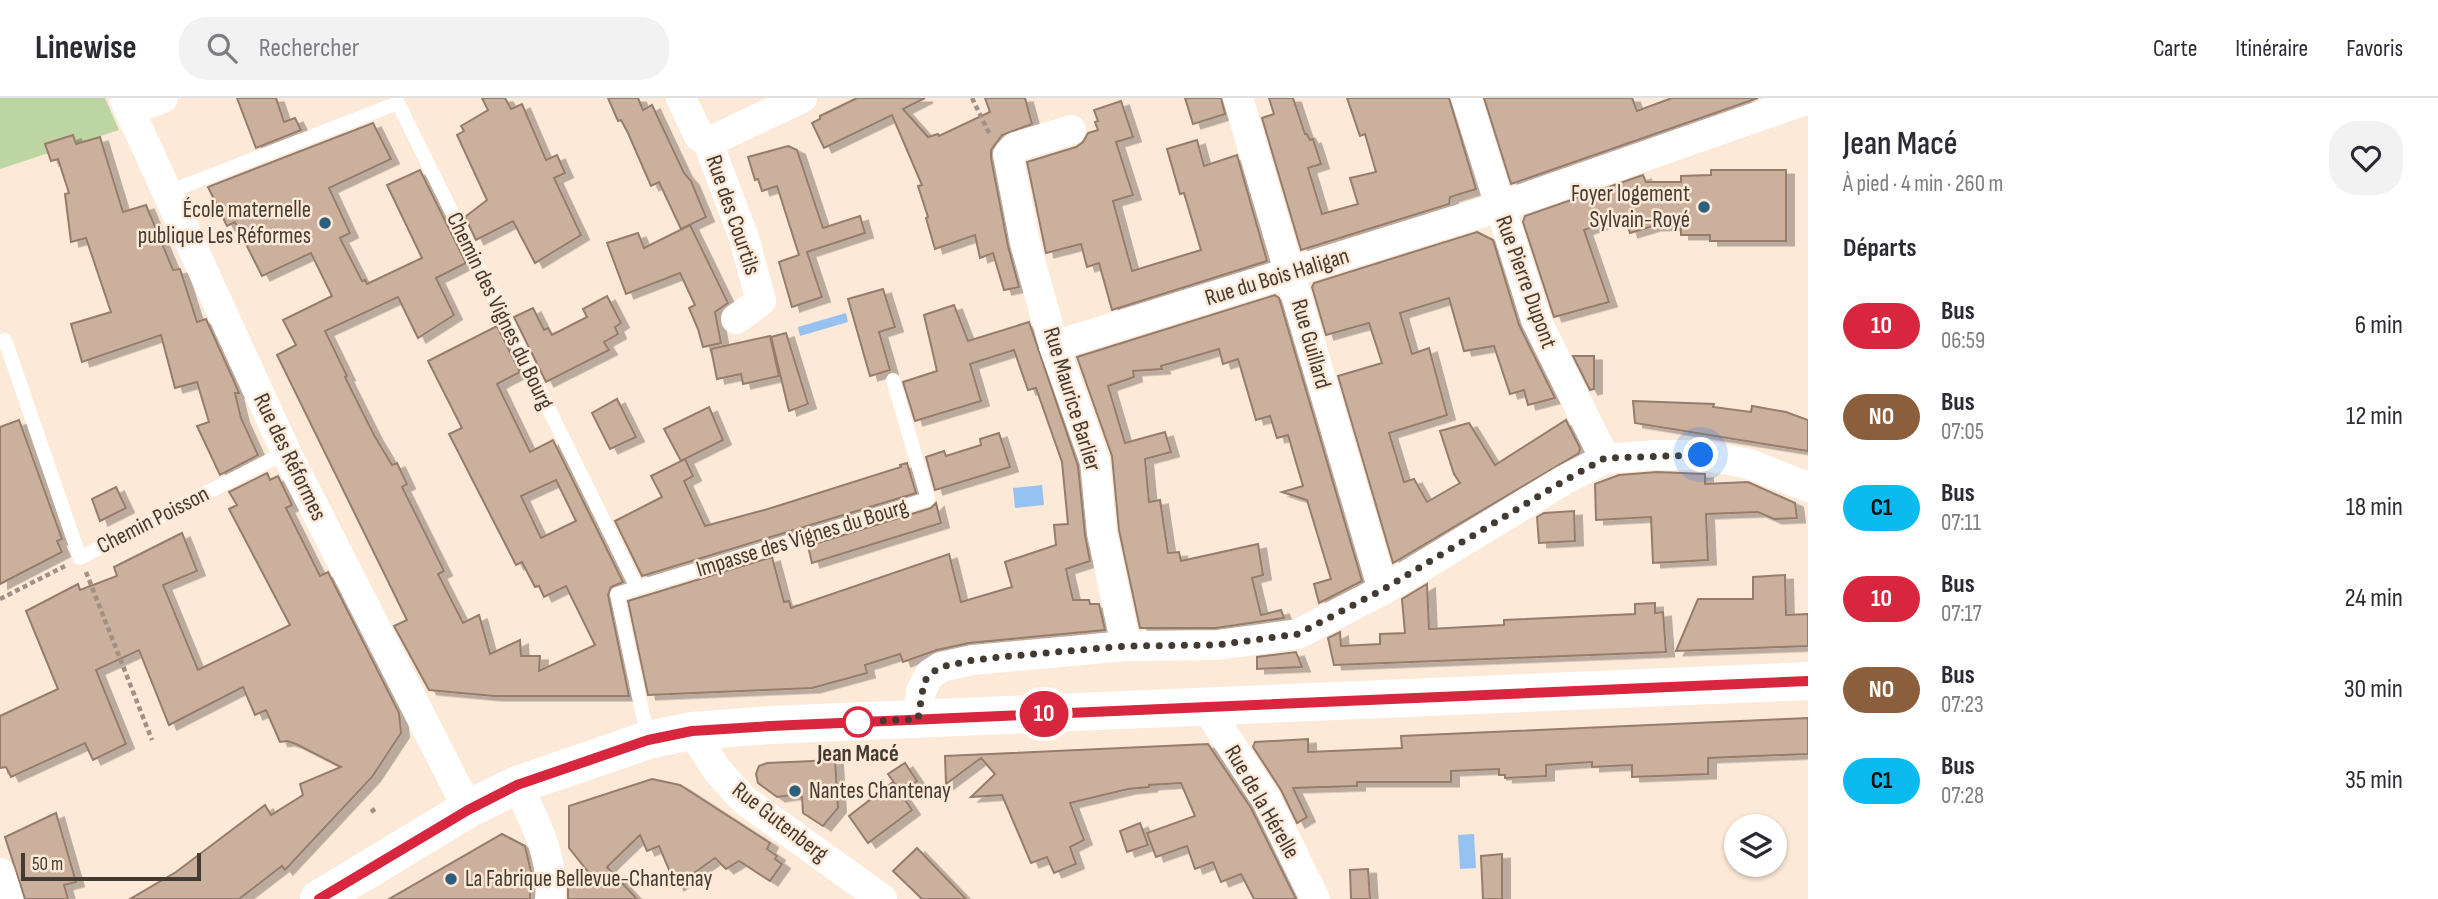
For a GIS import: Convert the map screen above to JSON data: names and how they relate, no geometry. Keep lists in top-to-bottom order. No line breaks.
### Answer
{"streets":{"street":["Rue des Courtils","Rue du Bois Haligan","Rue Pierre Dupont","Rue Guillard","Rue Maurice Barlier","Rue des Réformes","Rue de la Hérelle","Rue Gutenberg"],"lane":["Chemin des Vignes du Bourg","Chemin Poisson","Impasse des Vignes du Bourg"]},"crossings":[["Rue du Bois Haligan","Rue Pierre Dupont"],["Rue du Bois Haligan","Rue Guillard"],["Rue du Bois Haligan","Rue Maurice Barlier"],["Chemin des Vignes du Bourg","Rue des Réformes"],["Chemin des Vignes du Bourg","Impasse des Vignes du Bourg"],["Rue des Réformes","Chemin Poisson"]],"places":["Foyer logement Sylvain-Royé","École maternelle publique Les Réformes","Jean Macé","Nantes Chantenay","La Fabrique Bellevue-Chantenay"],"lines":["bus line 10"],"scale_bar":"50 m","page":{"header":"Linewise","search":"Rechercher","nav":["Carte","Itinéraire","Favoris"],"on_map":"10","heading":[["Jean Macé","À pied · 4 min · 260 m"],"Départs"],"list":[{"mark":"10","name":"Bus","note":"06:59","value":"6 min"},{"mark":"NO","name":"Bus","note":"07:05","value":"12 min"},{"mark":"C1","name":"Bus","note":"07:11","value":"18 min"},{"mark":"10","name":"Bus","note":"07:17","value":"24 min"},{"mark":"NO","name":"Bus","note":"07:23","value":"30 min"},{"mark":"C1","name":"Bus","note":"07:28","value":"35 min"}],"scale":"50 m"}}
